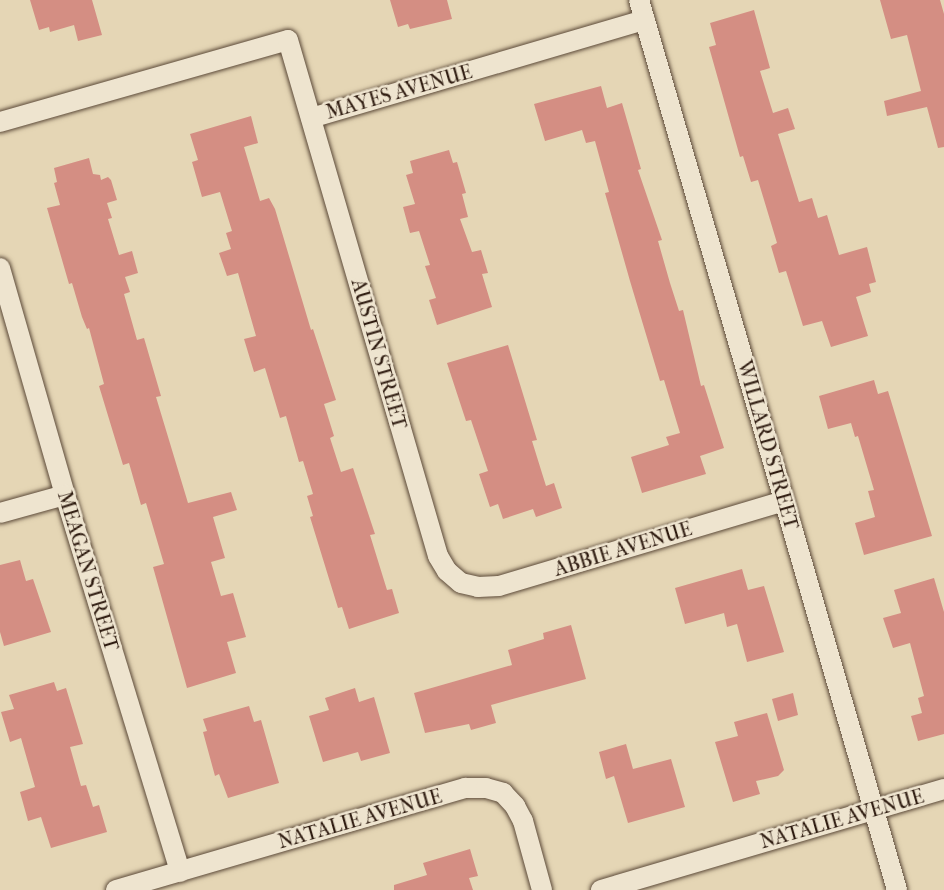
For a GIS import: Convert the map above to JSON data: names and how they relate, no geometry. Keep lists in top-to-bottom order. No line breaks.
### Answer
{"streets":{"street":["MAYES AVENUE","AUSTIN STREET","WILLARD STREET","ABBIE AVENUE","MEAGAN STREET","NATALIE AVENUE"]},"crossings":[["MAYES AVENUE","AUSTIN STREET"],["MAYES AVENUE","WILLARD STREET"],["AUSTIN STREET","ABBIE AVENUE"],["WILLARD STREET","ABBIE AVENUE"],["WILLARD STREET","NATALIE AVENUE"],["MEAGAN STREET","NATALIE AVENUE"]]}
